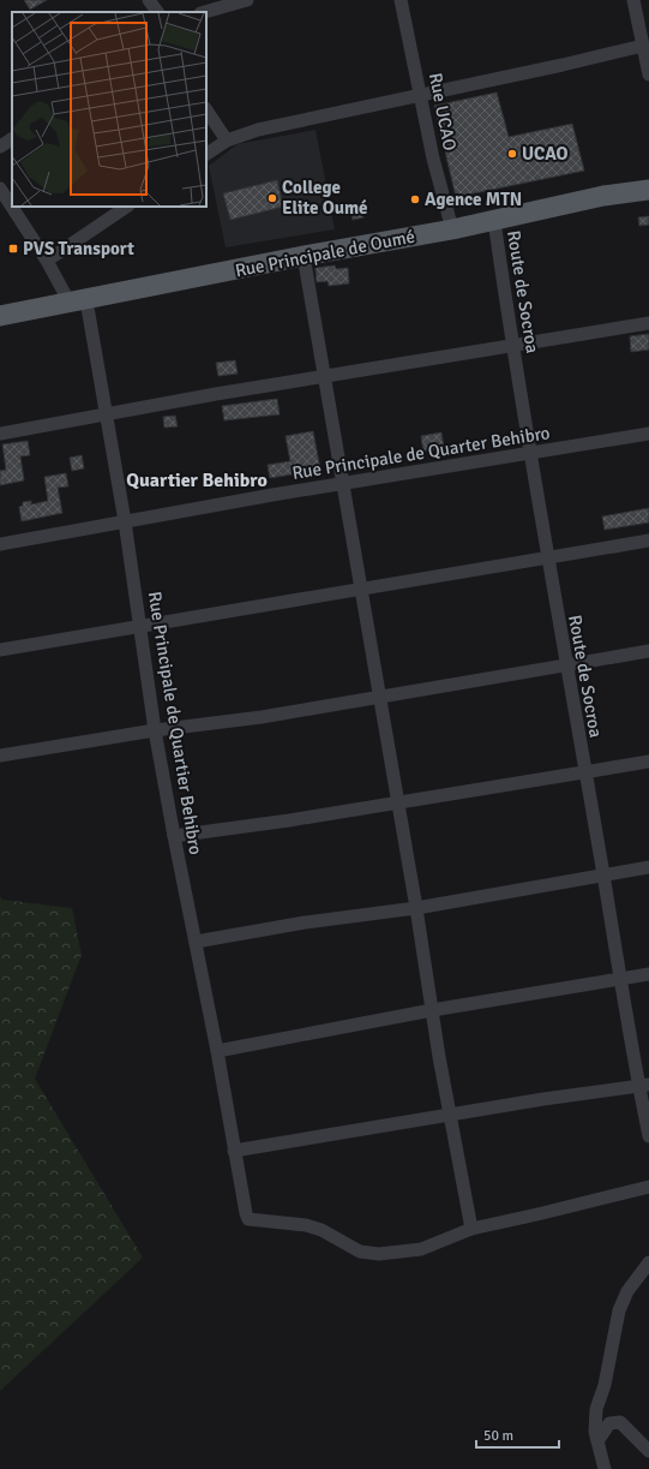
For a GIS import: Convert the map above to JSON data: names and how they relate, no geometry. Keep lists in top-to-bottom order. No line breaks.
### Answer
{"streets":{"main road":["Rue Principale de Oumé"],"street":["Rue UCAO","Route de Socroa","Rue Principale de Quarter Behibro","Rue Principale de Quartier Behibro"]},"crossings":[["Rue UCAO","Rue Principale de Oumé"],["Rue Principale de Oumé","Route de Socroa"],["Rue Principale de Oumé","Rue Principale de Quartier Behibro"],["Route de Socroa","Rue Principale de Quarter Behibro"],["Rue Principale de Quarter Behibro","Rue Principale de Quartier Behibro"]],"districts":["Quartier Behibro"],"places":{"other":["UCAO","College Elite Oumé","Agence MTN"],"transit":["PVS Transport"]},"scale_bar":"50 m"}
